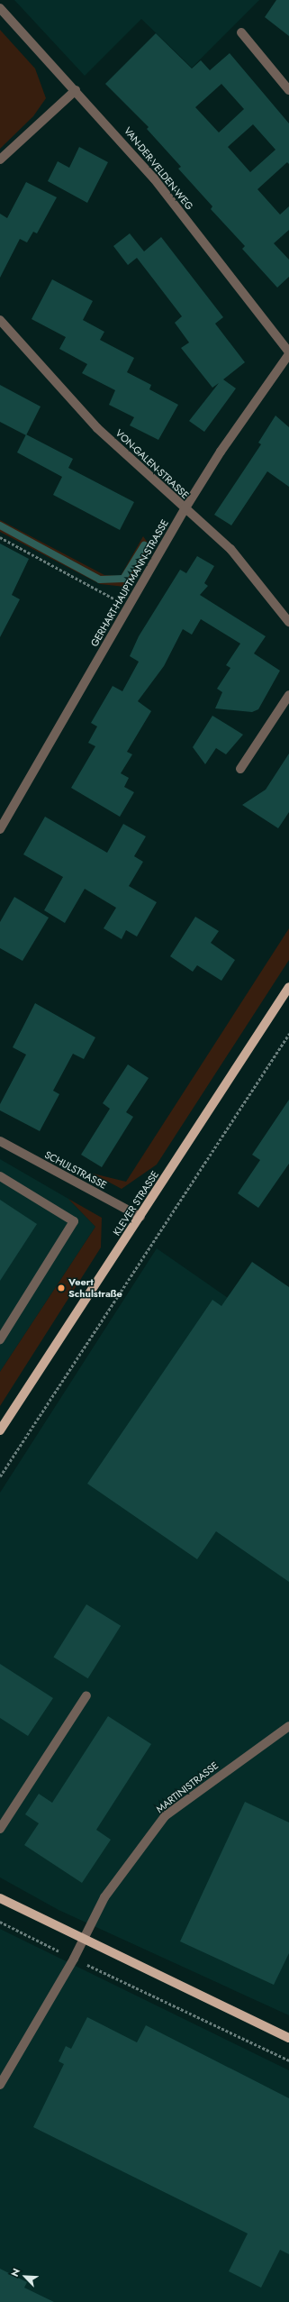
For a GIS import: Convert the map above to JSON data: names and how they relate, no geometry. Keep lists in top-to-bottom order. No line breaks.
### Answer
{"streets":{"main road":["KLEVER STRASSE"],"street":["VAN-DER-VELDEN-WEG","VON-GALEN-STRASSE","GERHART-HAUPTMANN-STRASSE","SCHULSTRASSE","MARTINISTRASSE"]},"crossings":[["VAN-DER-VELDEN-WEG","GERHART-HAUPTMANN-STRASSE"],["VON-GALEN-STRASSE","GERHART-HAUPTMANN-STRASSE"],["SCHULSTRASSE","KLEVER STRASSE"]],"places":["Veert Schulstraße"],"north":"top left"}
